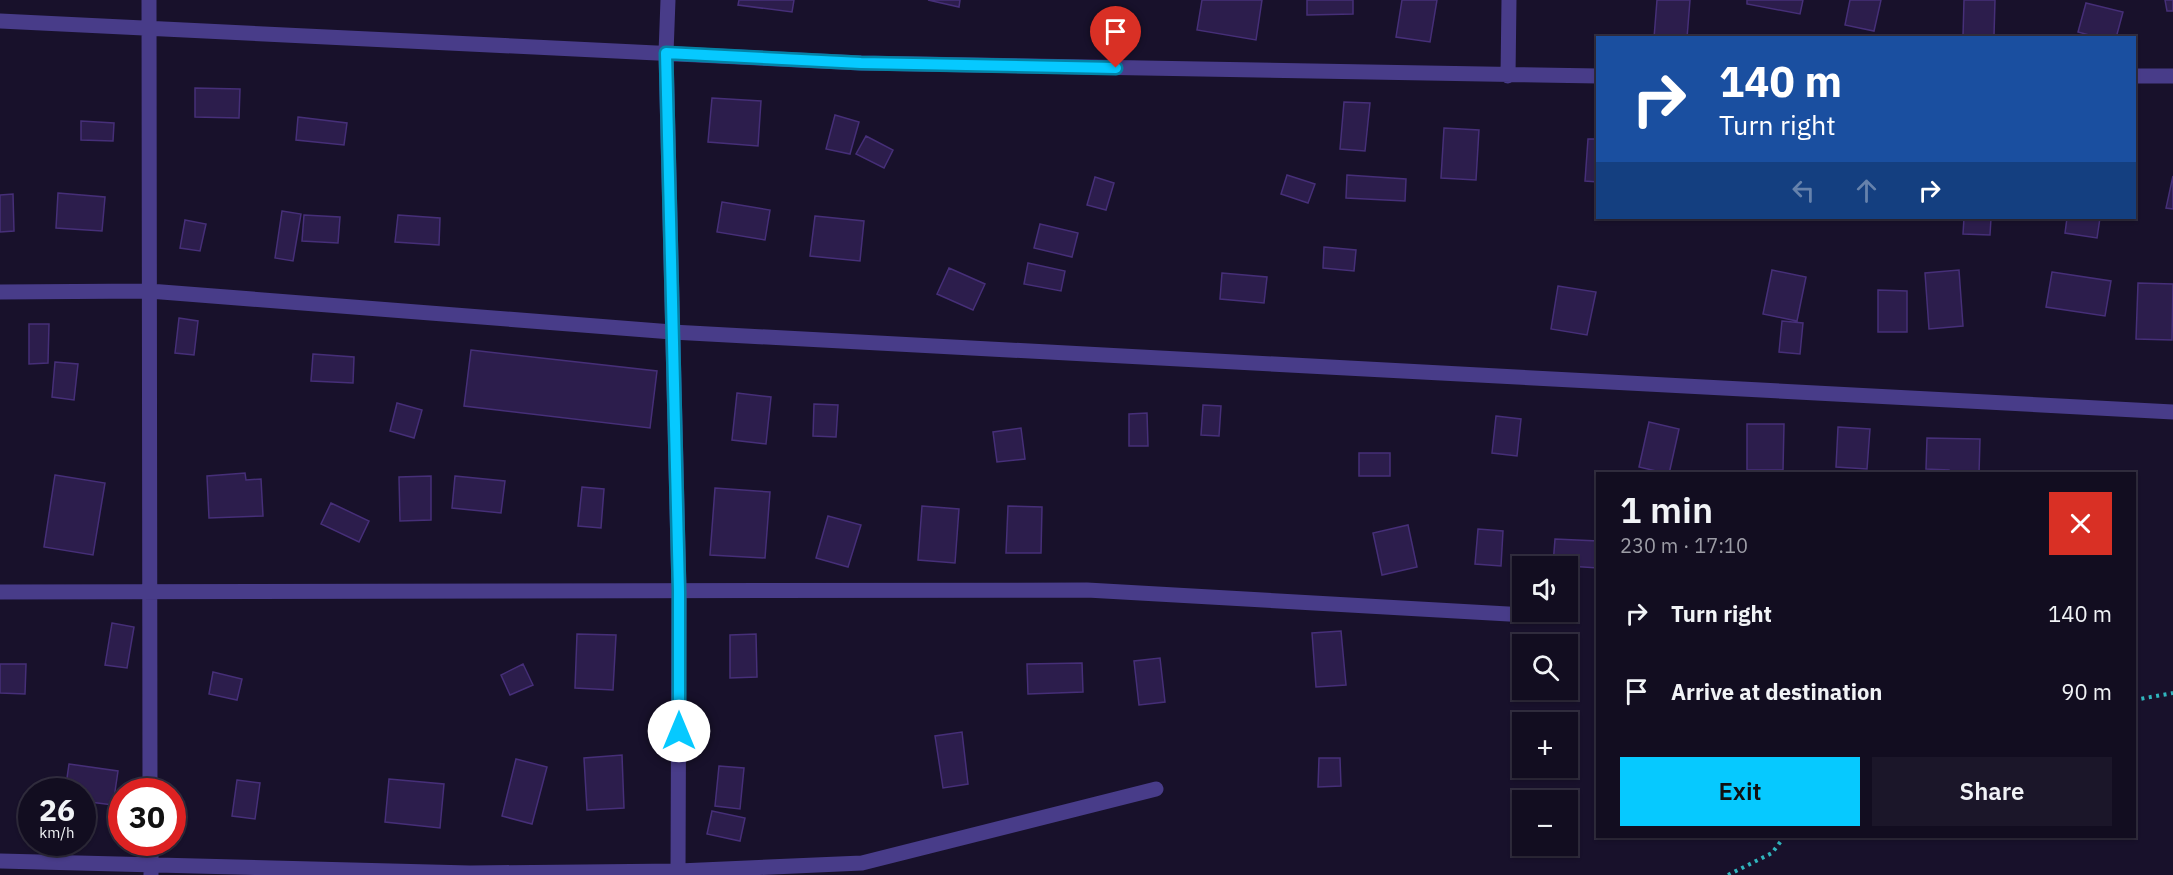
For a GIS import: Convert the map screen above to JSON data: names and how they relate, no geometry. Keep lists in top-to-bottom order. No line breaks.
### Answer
{"page":{"turn":["140 m","Turn right"],"heading":["1 min","230 m · 17:10"],"map_buttons":["+","−"],"list":[{"name":"Turn right","value":"140 m"},{"name":"Arrive at destination","value":"90 m"}],"buttons":["Exit","Share"],"speed":"26 km/h","limit":"30"}}
